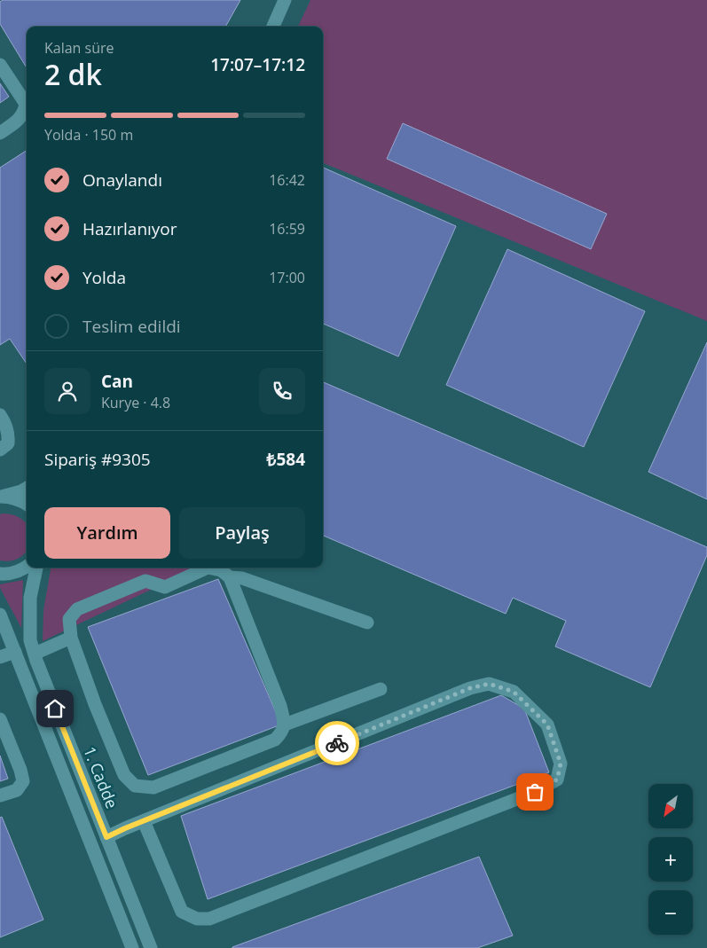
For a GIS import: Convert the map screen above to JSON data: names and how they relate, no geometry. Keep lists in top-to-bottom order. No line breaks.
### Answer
{"streets":{"street":["1. Cadde"]},"north":"bottom left","page":{"heading":["2 dk","Kalan süre","17:07–17:12"],"panel":["Can","Kurye · 4.8","Sipariş #9305","₺584"],"bar":"Yolda · 150 m","list":[["Onaylandı","16:42"],["Hazırlanıyor","16:59"],["Yolda","17:00"],"Teslim edildi"],"buttons":["Yardım","Paylaş"],"map_buttons":["+","−"]}}
